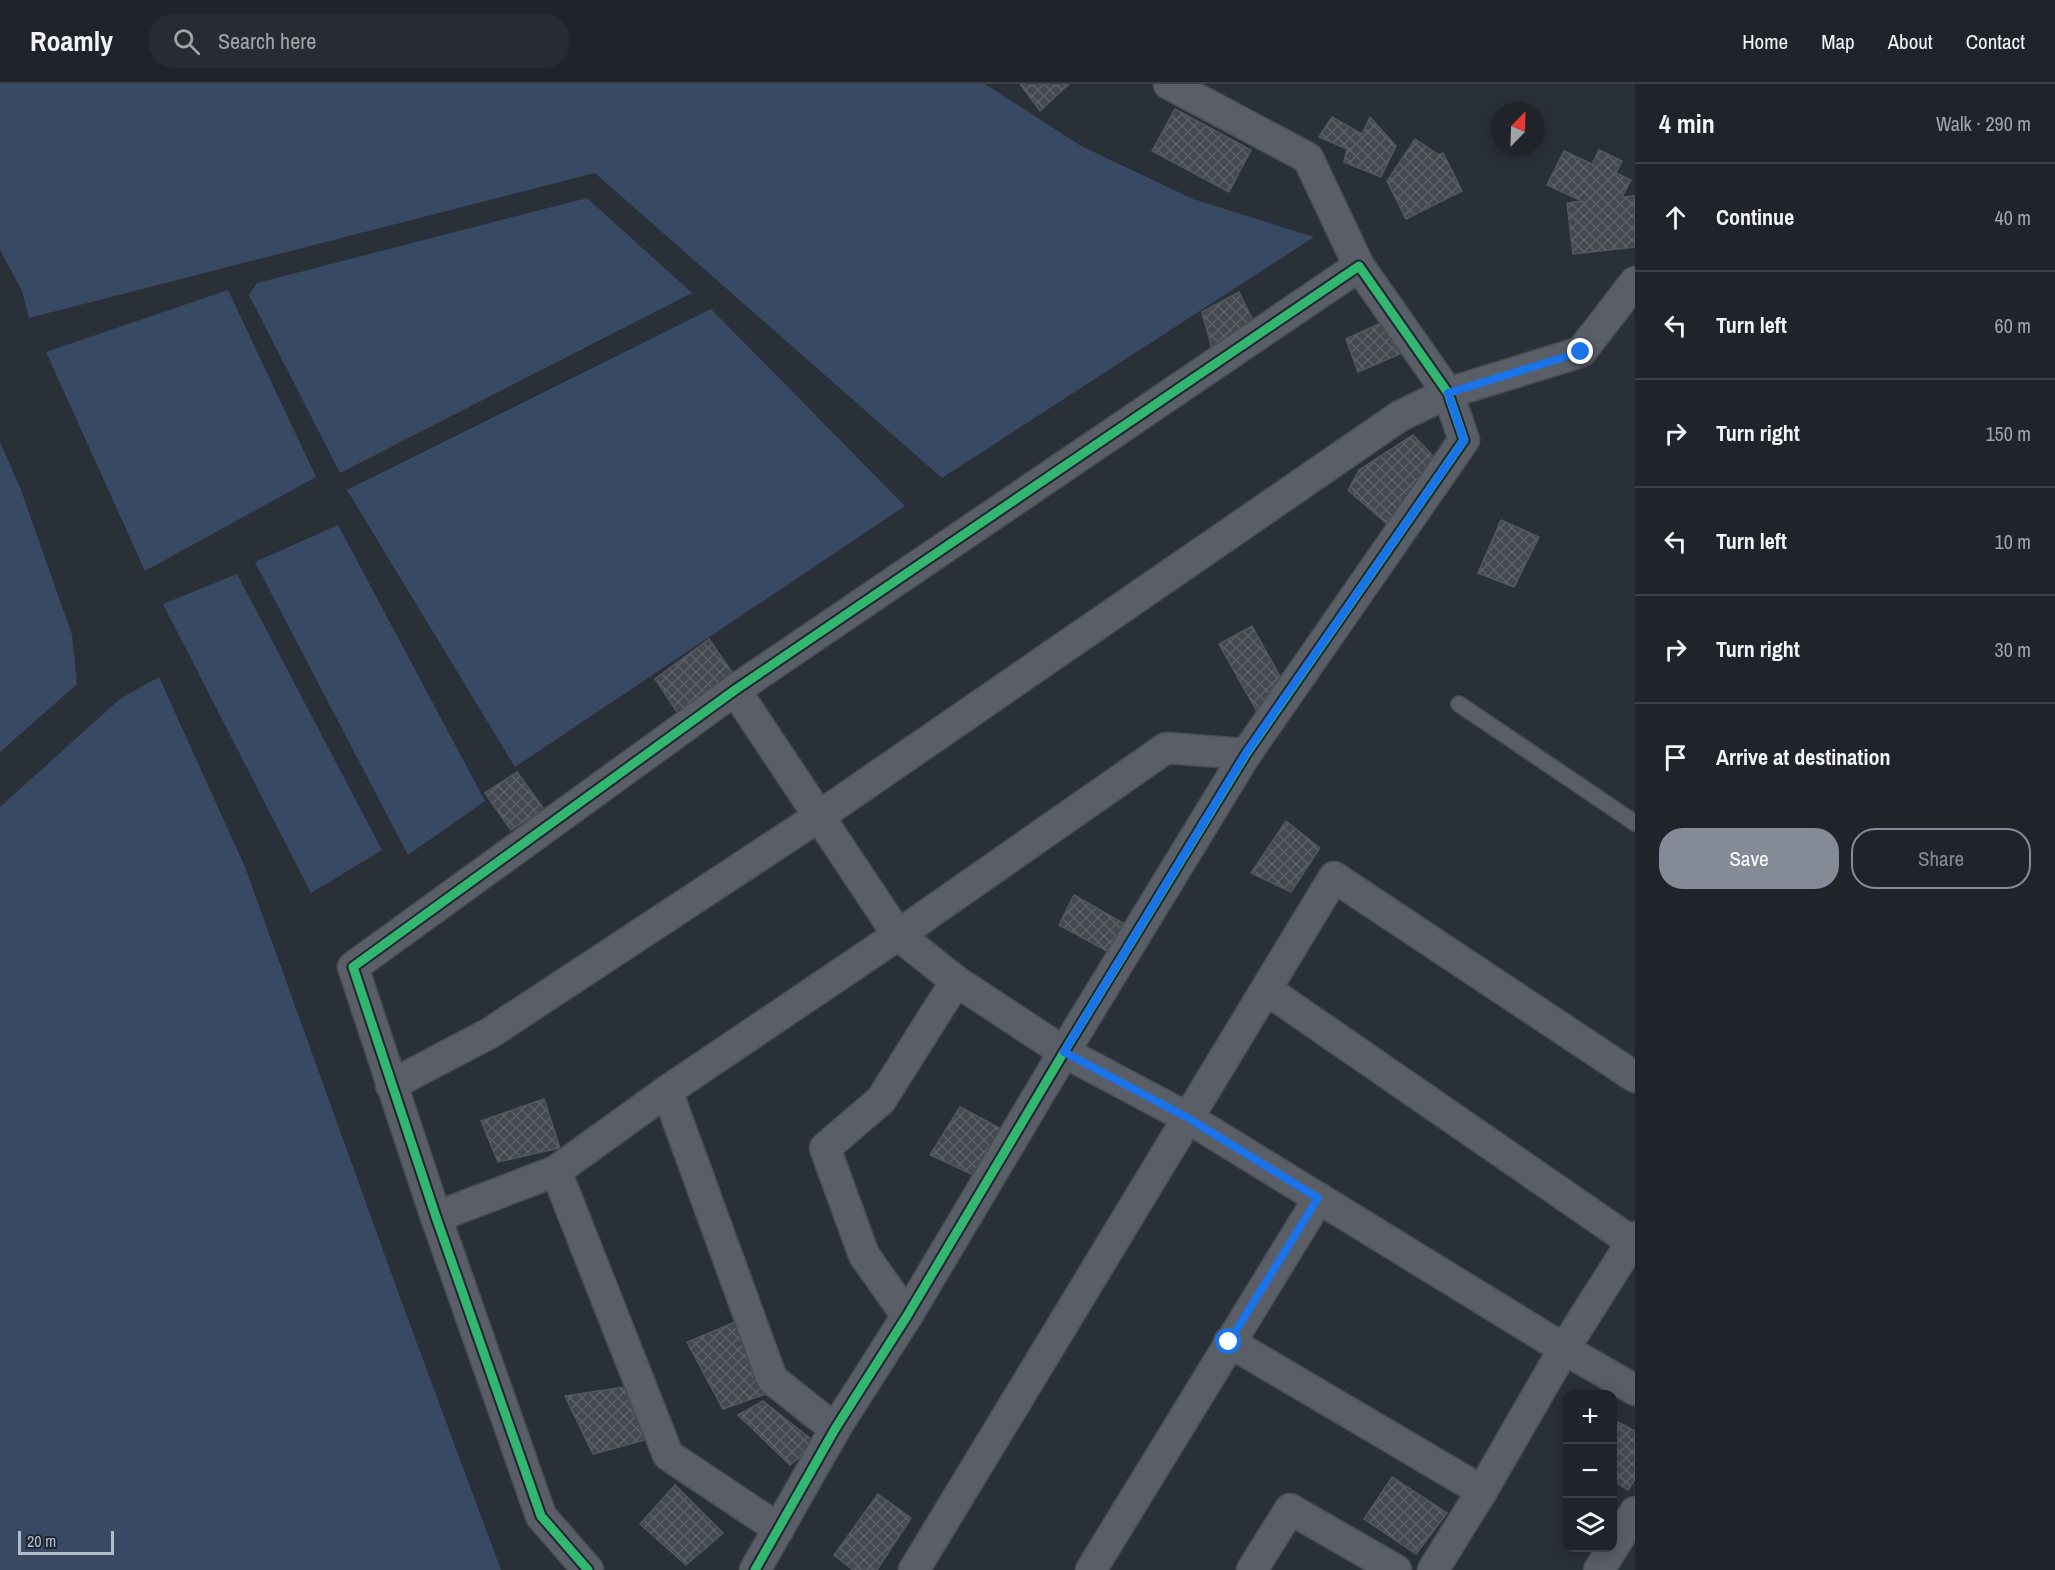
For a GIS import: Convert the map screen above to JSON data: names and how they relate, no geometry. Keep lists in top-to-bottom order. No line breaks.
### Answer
{"scale_bar":"20 m","north":"top right","page":{"header":"Roamly","search":"Search here","nav":["Home","Map","About","Contact"],"heading":["4 min","Walk · 290 m"],"list":[["Continue","40 m"],["Turn left","60 m"],["Turn right","150 m"],["Turn left","10 m"],["Turn right","30 m"],"Arrive at destination"],"buttons":["Save","Share"],"map_buttons":["+","−"],"scale":"20 m"}}
